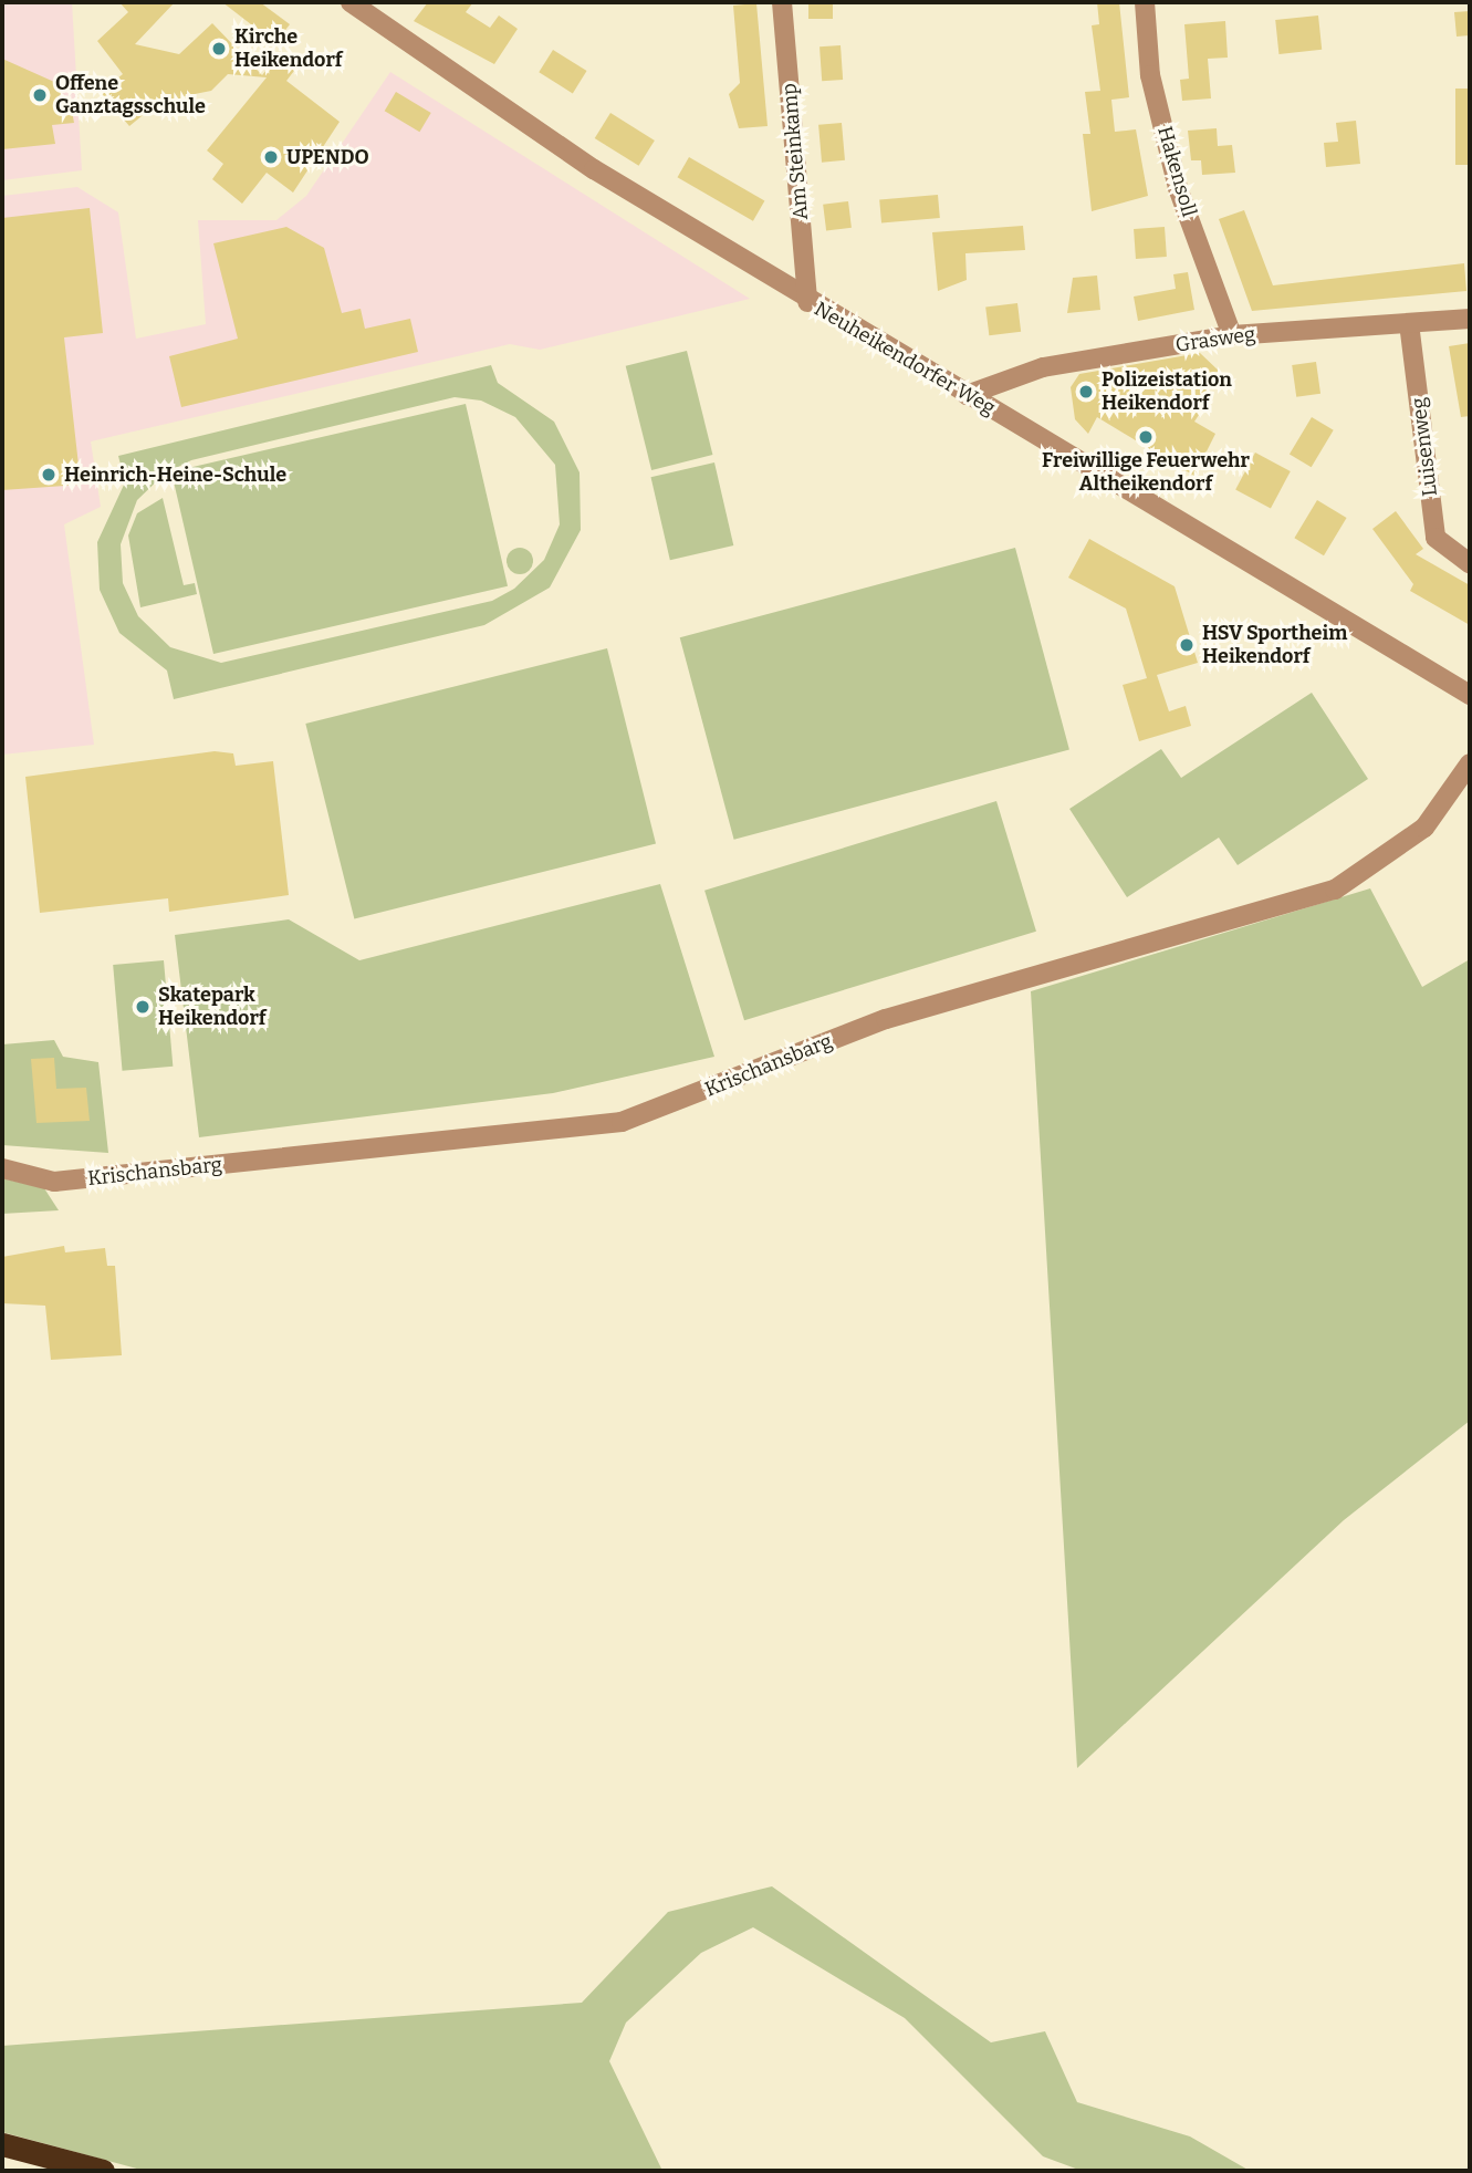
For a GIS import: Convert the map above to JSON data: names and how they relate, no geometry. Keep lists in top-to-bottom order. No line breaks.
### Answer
{"streets":{"street":["Am Steinkamp","Hakensoll","Grasweg","Neuheikendorfer Weg","Luisenweg","Krischansbarg"]},"crossings":[["Am Steinkamp","Neuheikendorfer Weg"],["Hakensoll","Grasweg"],["Grasweg","Neuheikendorfer Weg"],["Grasweg","Luisenweg"]],"places":["Kirche Heikendorf","Offene Ganztagsschule","UPENDO","Polizeistation Heikendorf","Freiwillige Feuerwehr Altheikendorf","Heinrich-Heine-Schule","HSV Sportheim Heikendorf","Skatepark Heikendorf"]}
